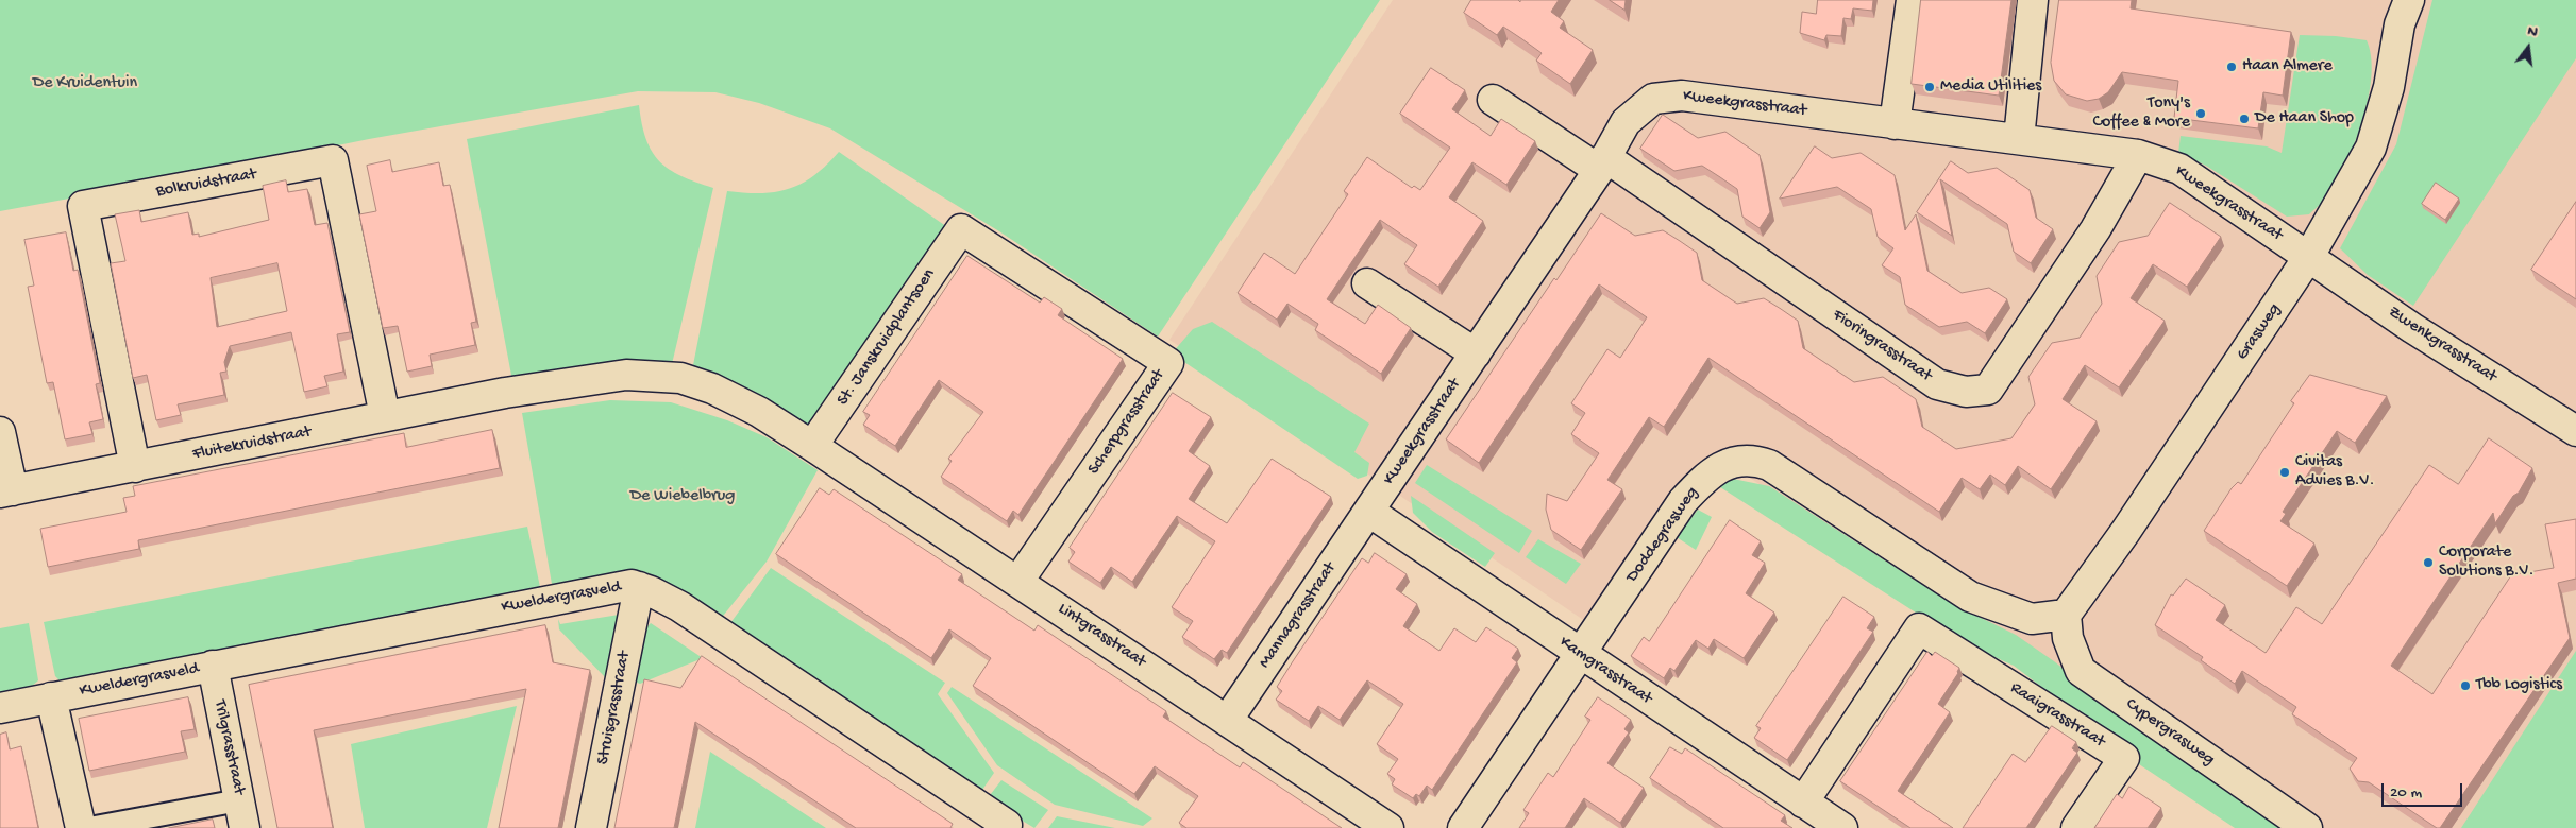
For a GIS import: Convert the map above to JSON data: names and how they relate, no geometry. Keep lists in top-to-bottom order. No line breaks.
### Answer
{"streets":{"street":["Kweekgrasstraat","Bolkruidstraat","Grasweg","St. Janskruidplantsoen","Zwenkgrasstraat","Fioringrasstraat","Scherpgrasstraat","Fluitekruidstraat","Doddegrasweg","Kweldergrasveld","Mannagrasstraat","Lintgrasstraat","Kamgrasstraat","Struisgrasstraat","Raaigrasstraat","Cypergrasweg","Trilgrasstraat"]},"crossings":[["Kweekgrasstraat","Grasweg"],["Kweekgrasstraat","Zwenkgrasstraat"],["Kweekgrasstraat","Fioringrasstraat"],["Kweekgrasstraat","Mannagrasstraat"],["Kweekgrasstraat","Kamgrasstraat"],["Bolkruidstraat","Fluitekruidstraat"],["Grasweg","Zwenkgrasstraat"],["Grasweg","Doddegrasweg"],["Grasweg","Cypergrasweg"],["St. Janskruidplantsoen","Scherpgrasstraat"],["St. Janskruidplantsoen","Fluitekruidstraat"],["St. Janskruidplantsoen","Lintgrasstraat"],["Scherpgrasstraat","Lintgrasstraat"],["Fluitekruidstraat","Lintgrasstraat"],["Doddegrasweg","Kamgrasstraat"],["Doddegrasweg","Cypergrasweg"],["Kweldergrasveld","Struisgrasstraat"],["Kweldergrasveld","Trilgrasstraat"],["Mannagrasstraat","Lintgrasstraat"],["Mannagrasstraat","Kamgrasstraat"],["Kamgrasstraat","Raaigrasstraat"]],"parks":["De Kruidentuin","De Wiebelbrug"],"places":["Haan Almere","Media Utilities","Tony's Coffee & More","De Haan Shop","Civitas Advies B.V.","Corporate Solutions B.V.","Tbb Logistics"],"scale_bar":"20 m","north":"top"}
